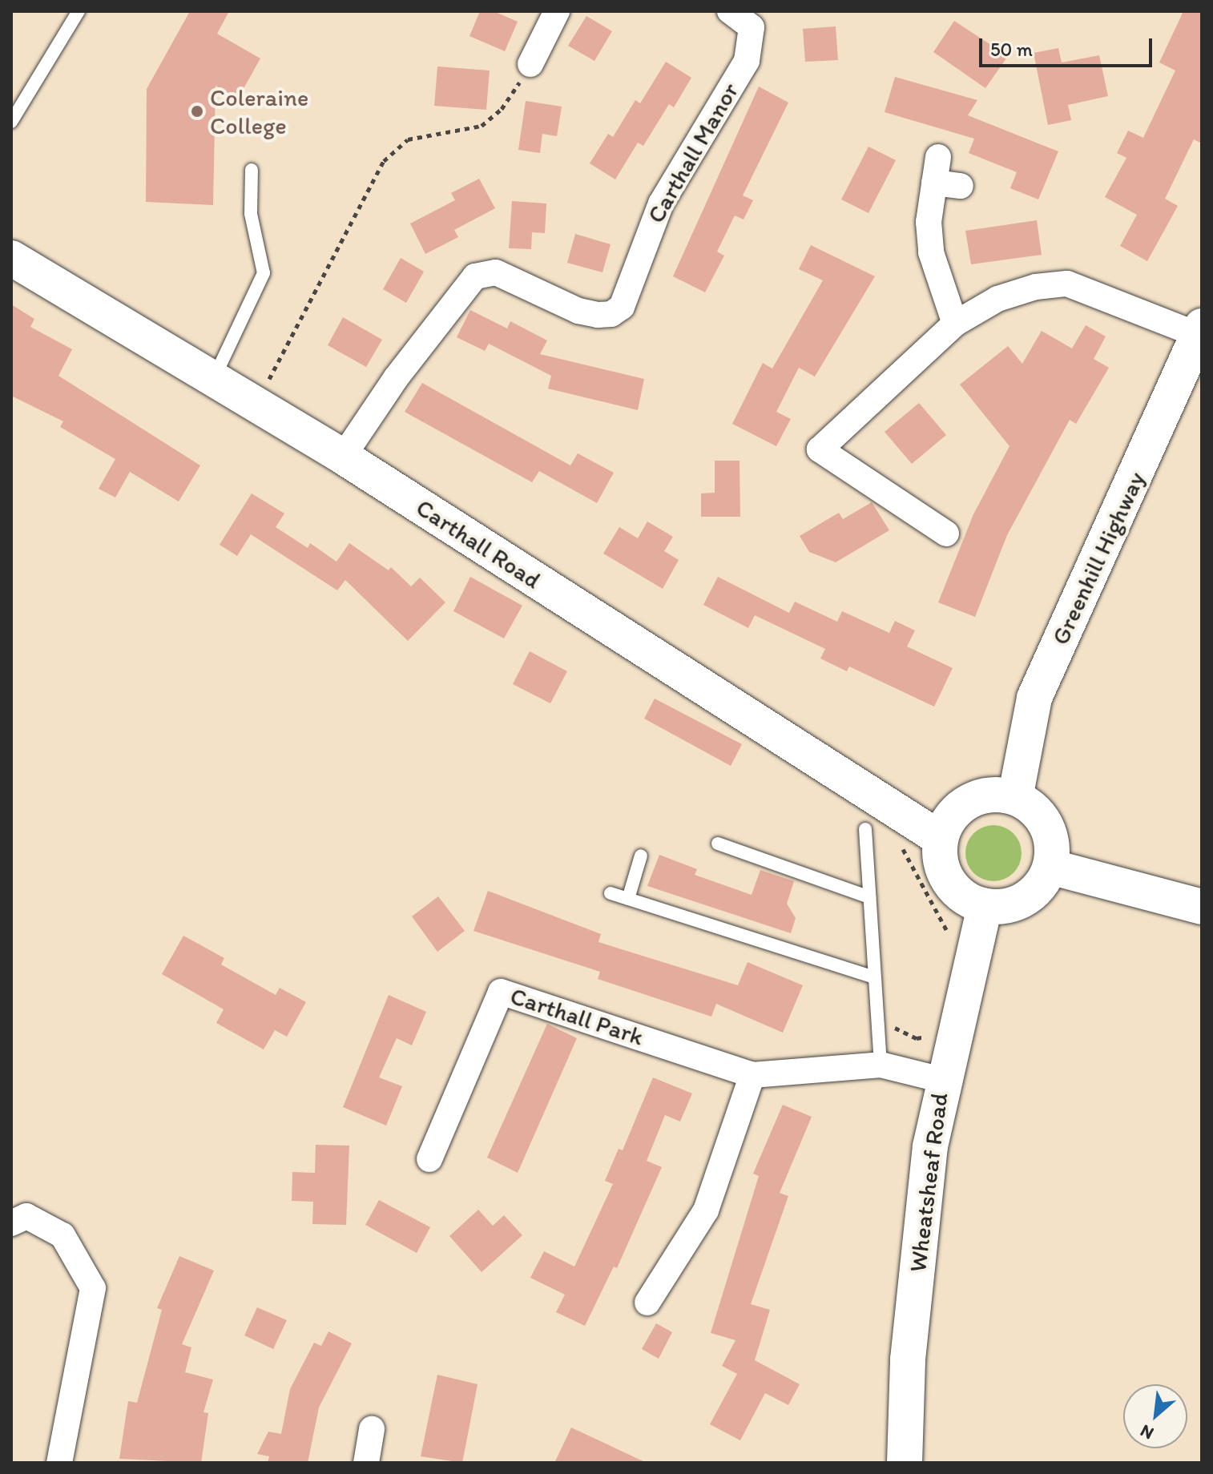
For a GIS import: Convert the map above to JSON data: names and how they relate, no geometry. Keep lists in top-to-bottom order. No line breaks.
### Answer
{"streets":{"main road":["Carthall Road","Greenhill Highway","Wheatsheaf Road"],"street":["Carthall Manor","Carthall Park"]},"crossings":[["Carthall Manor","Carthall Road"],["Carthall Road","Greenhill Highway"],["Carthall Road","Wheatsheaf Road"],["Greenhill Highway","Wheatsheaf Road"],["Carthall Park","Wheatsheaf Road"]],"places":["Coleraine College"],"scale_bar":"50 m","north":"bottom left"}
